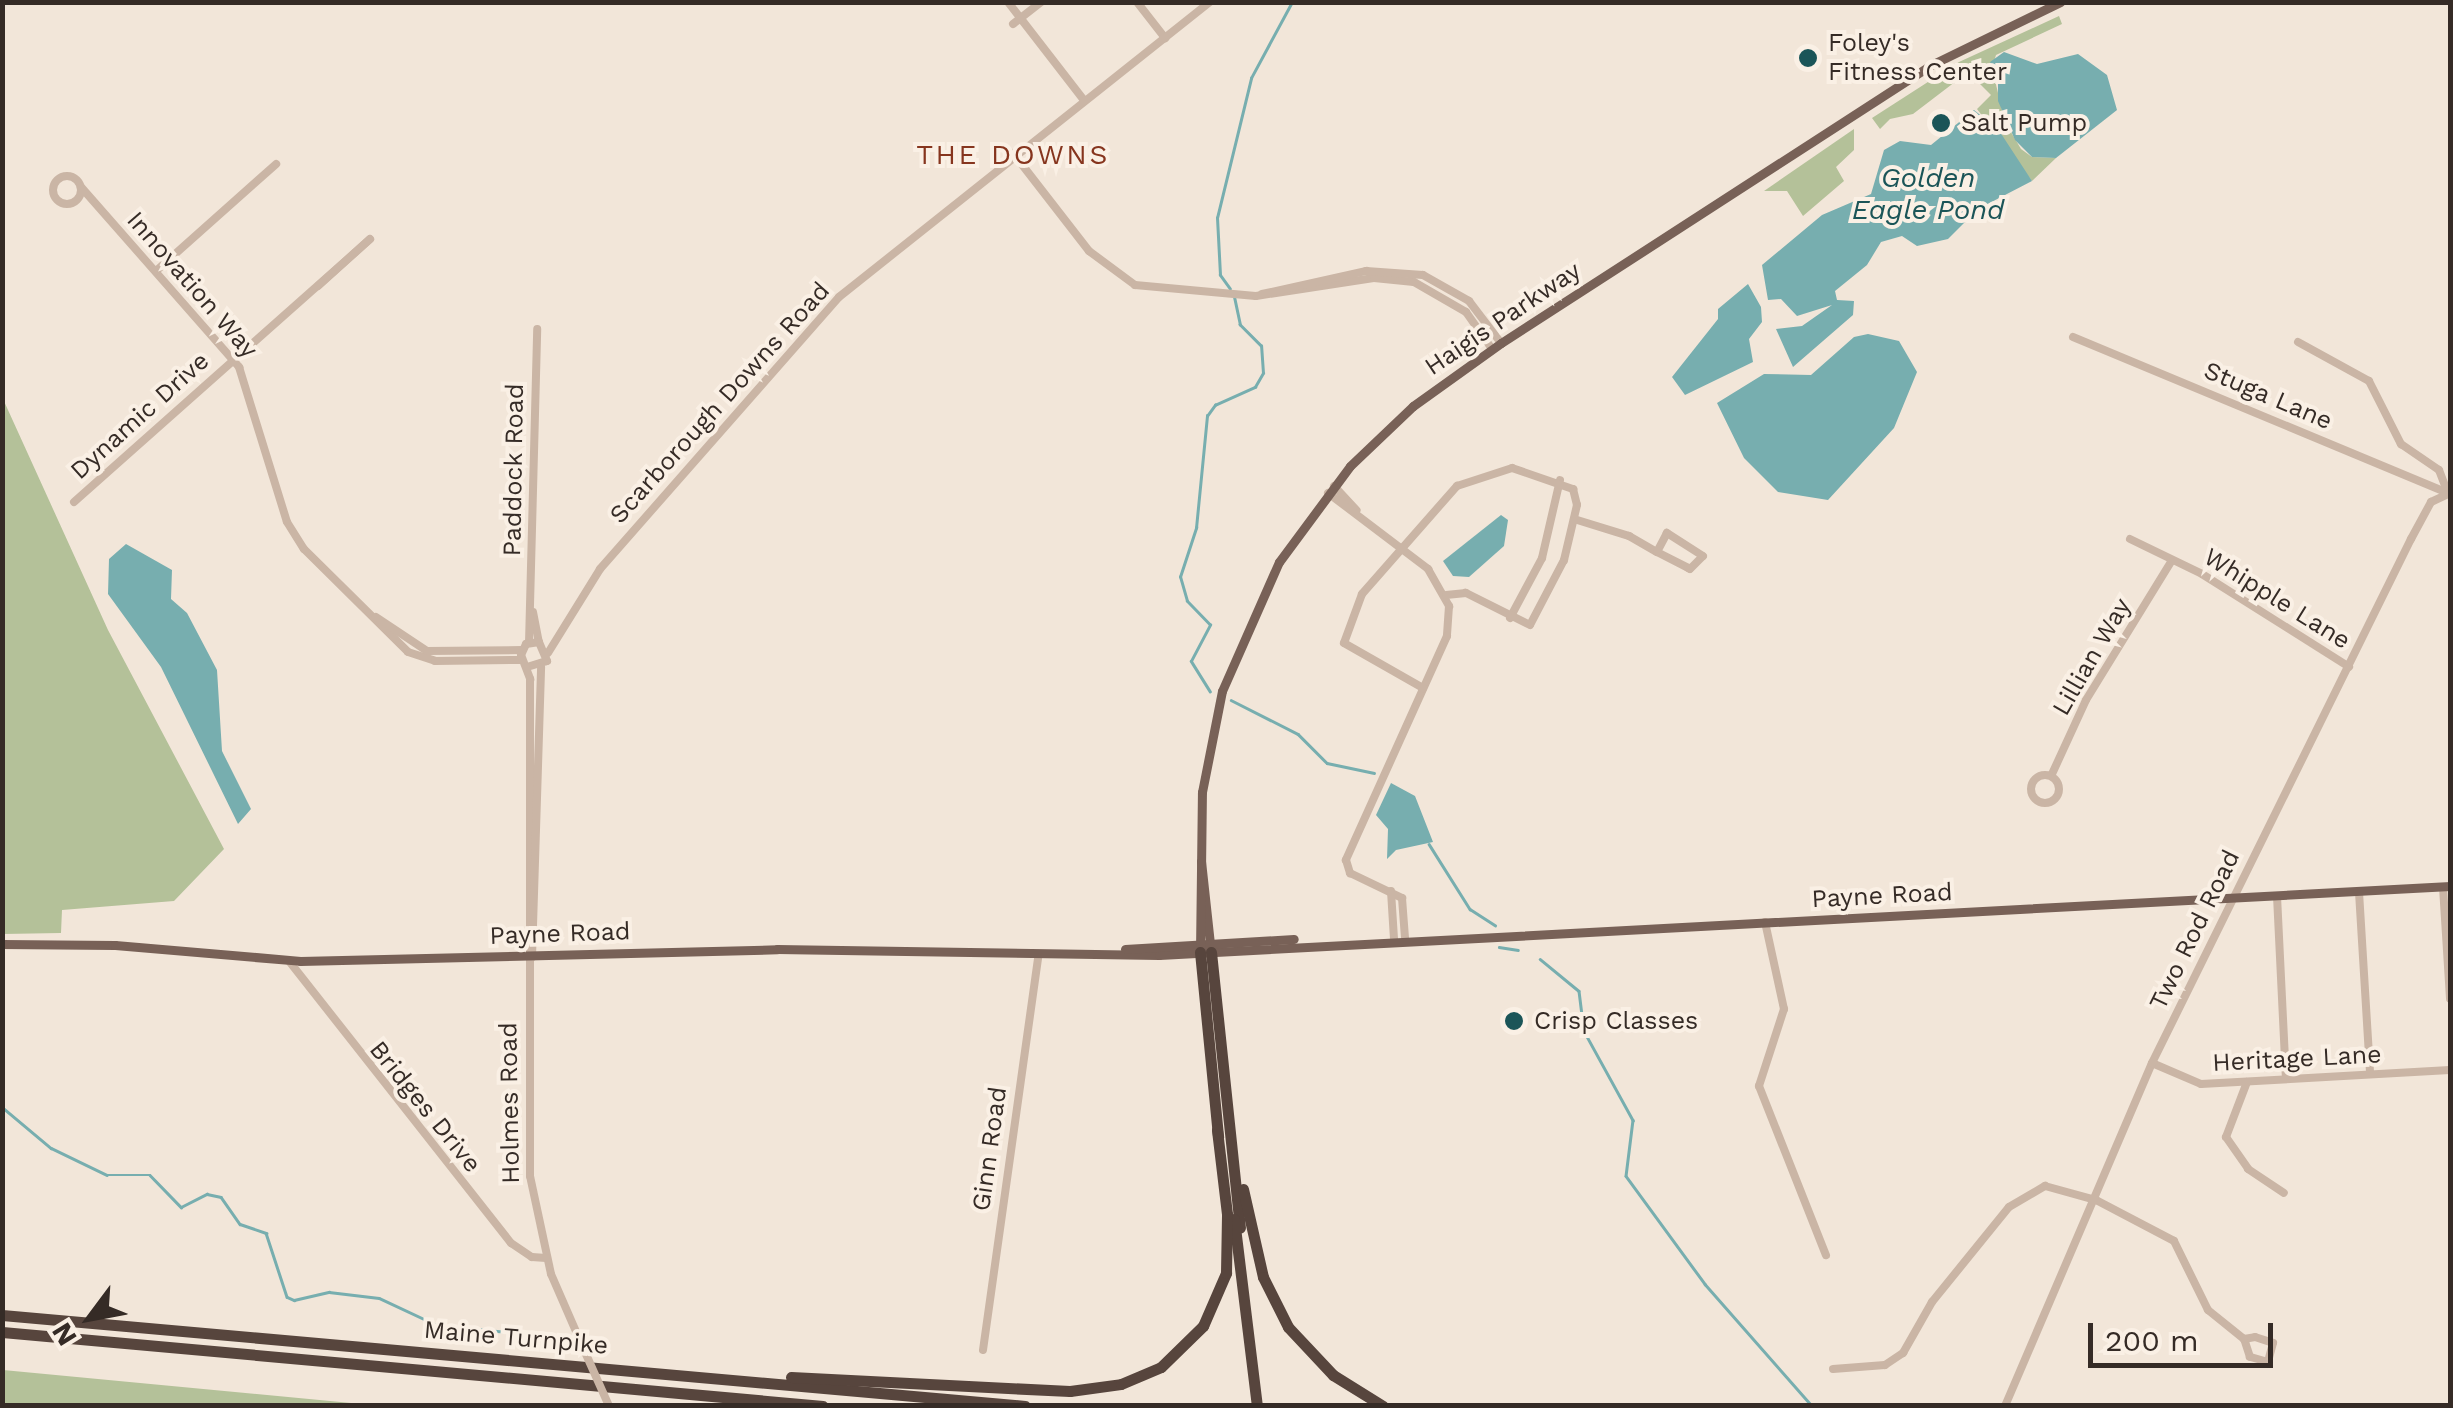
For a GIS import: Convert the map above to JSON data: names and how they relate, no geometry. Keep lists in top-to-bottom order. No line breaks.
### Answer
{"streets":{"highway":["Maine Turnpike"],"main road":["Haigis Parkway","Payne Road"],"street":["Innovation Way","Stuga Lane","Scarborough Downs Road","Dynamic Drive","Paddock Road","Whipple Lane","Lillian Way","Two Rod Road","Heritage Lane","Holmes Road","Bridges Drive","Ginn Road"]},"crossings":[["Innovation Way","Dynamic Drive"],["Innovation Way","Paddock Road"],["Haigis Parkway","Payne Road"],["Stuga Lane","Two Rod Road"],["Scarborough Downs Road","Paddock Road"],["Whipple Lane","Lillian Way"],["Whipple Lane","Two Rod Road"],["Payne Road","Two Rod Road"],["Payne Road","Holmes Road"],["Payne Road","Bridges Drive"],["Payne Road","Ginn Road"],["Two Rod Road","Heritage Lane"],["Holmes Road","Bridges Drive"]],"districts":["THE DOWNS"],"water":["Golden Eagle Pond"],"places":["Foley's Fitness Center","Salt Pump","Crisp Classes"],"scale_bar":"200 m","north":"bottom left"}
